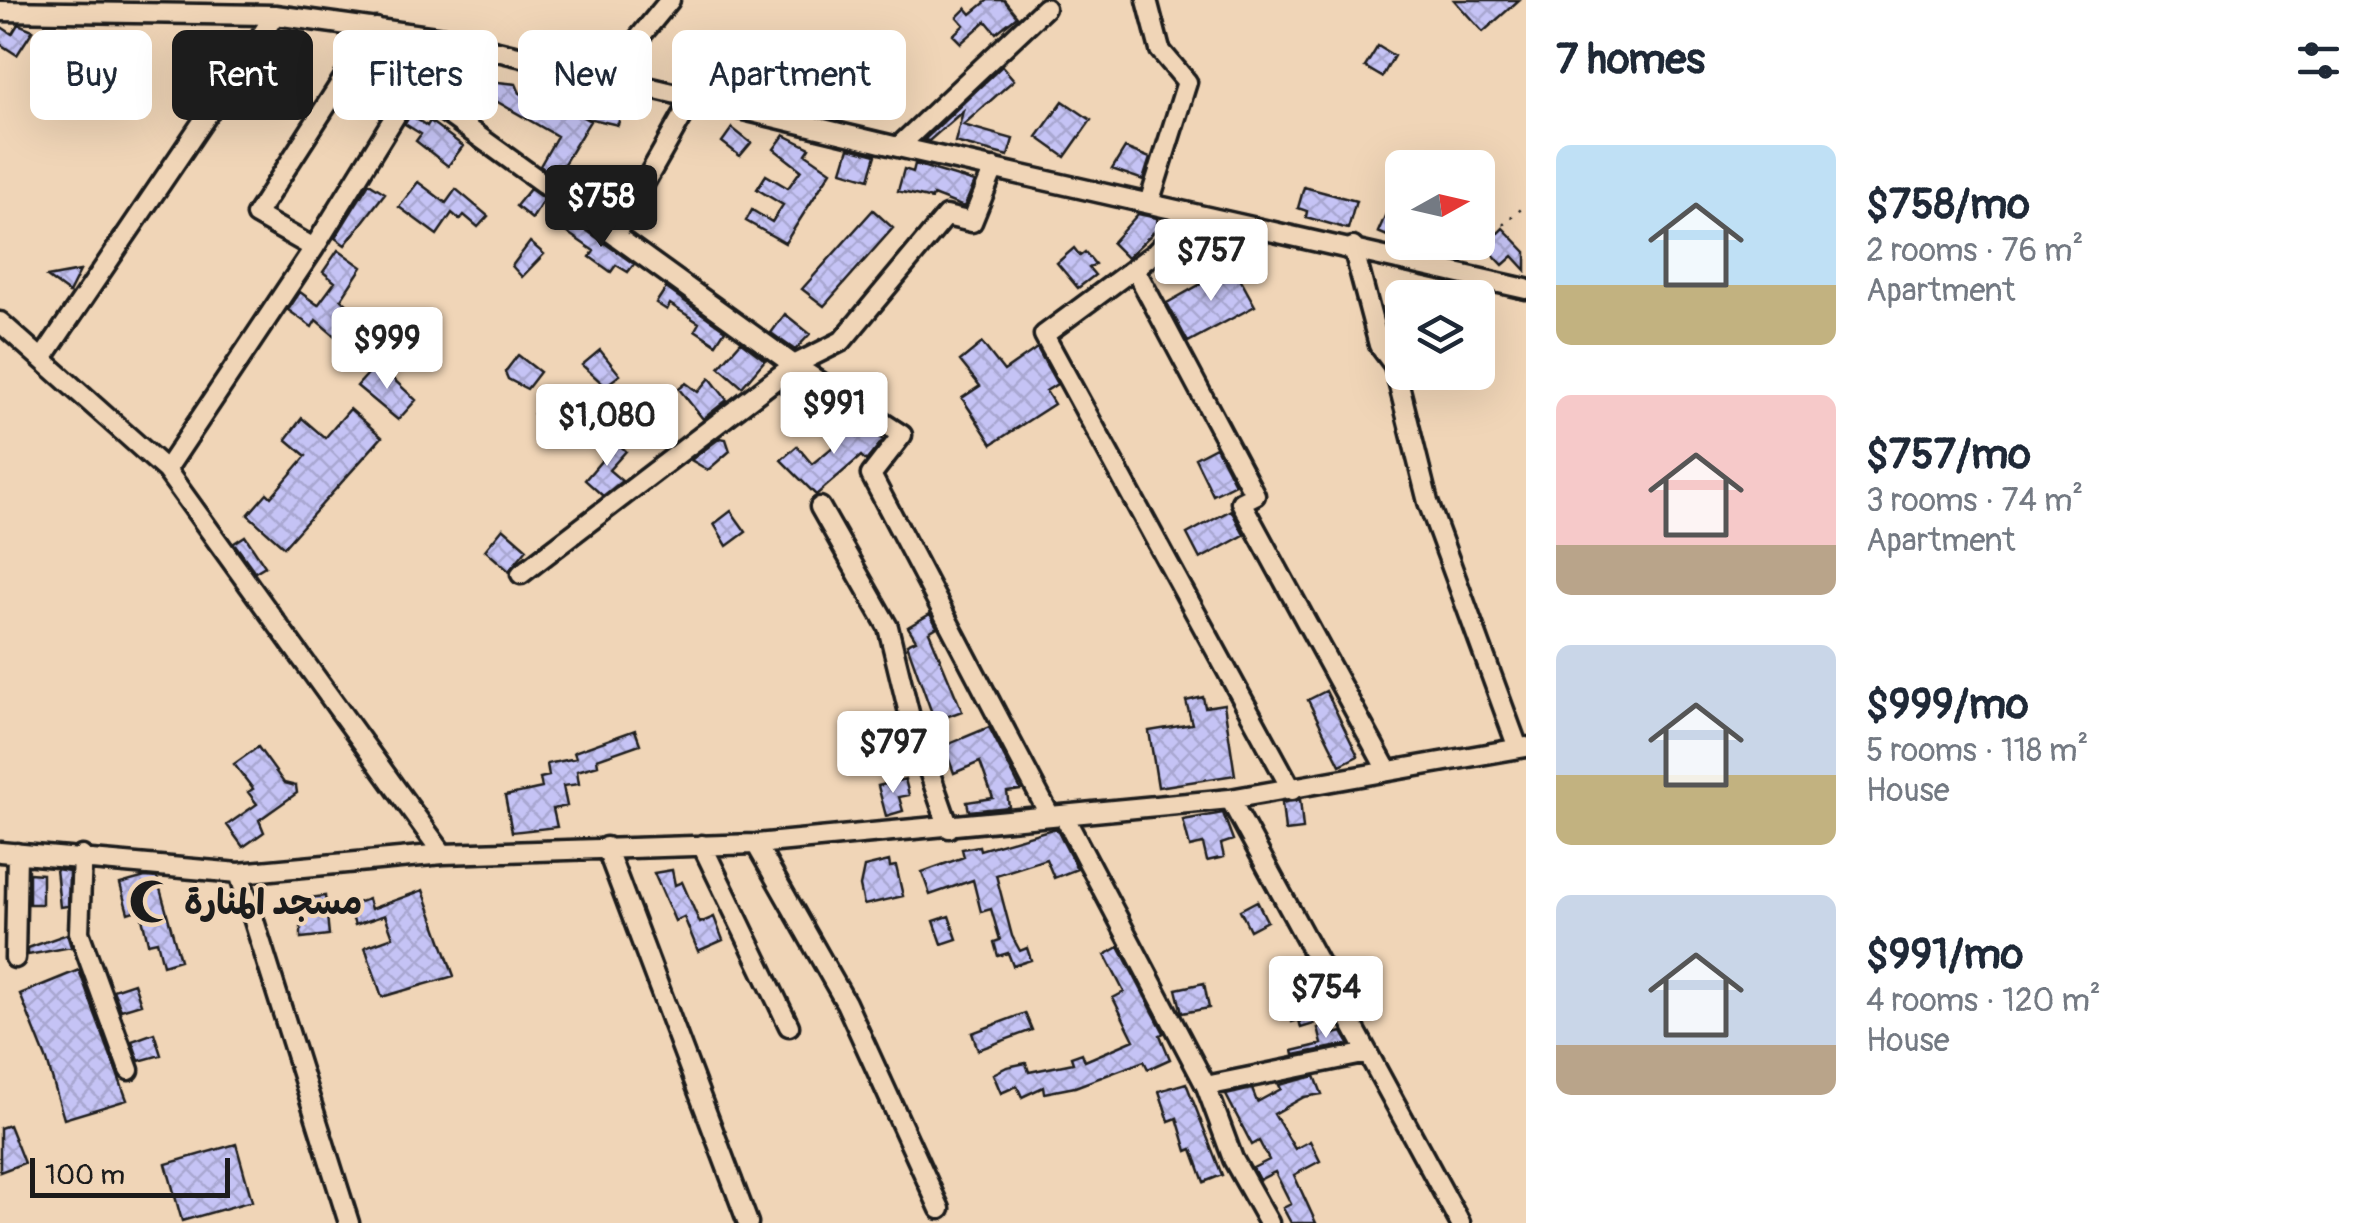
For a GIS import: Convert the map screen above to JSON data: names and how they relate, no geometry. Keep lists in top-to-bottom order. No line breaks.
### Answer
{"places":{"mosque":["مسجد المنارة"]},"scale_bar":"100 m","north":"right","page":{"heading":"7 homes","chip":["Buy","Rent","Filters","New","Apartment"],"list":[{"name":"$758/mo","note":"2 rooms · 76 m² · Apartment"},{"name":"$757/mo","note":"3 rooms · 74 m² · Apartment"},{"name":"$999/mo","note":"5 rooms · 118 m² · House"},{"name":"$991/mo","note":"4 rooms · 120 m² · House"}],"price":["$758","$757","$999","$991","$1,080","$797","$754"],"scale":"100 m"}}
